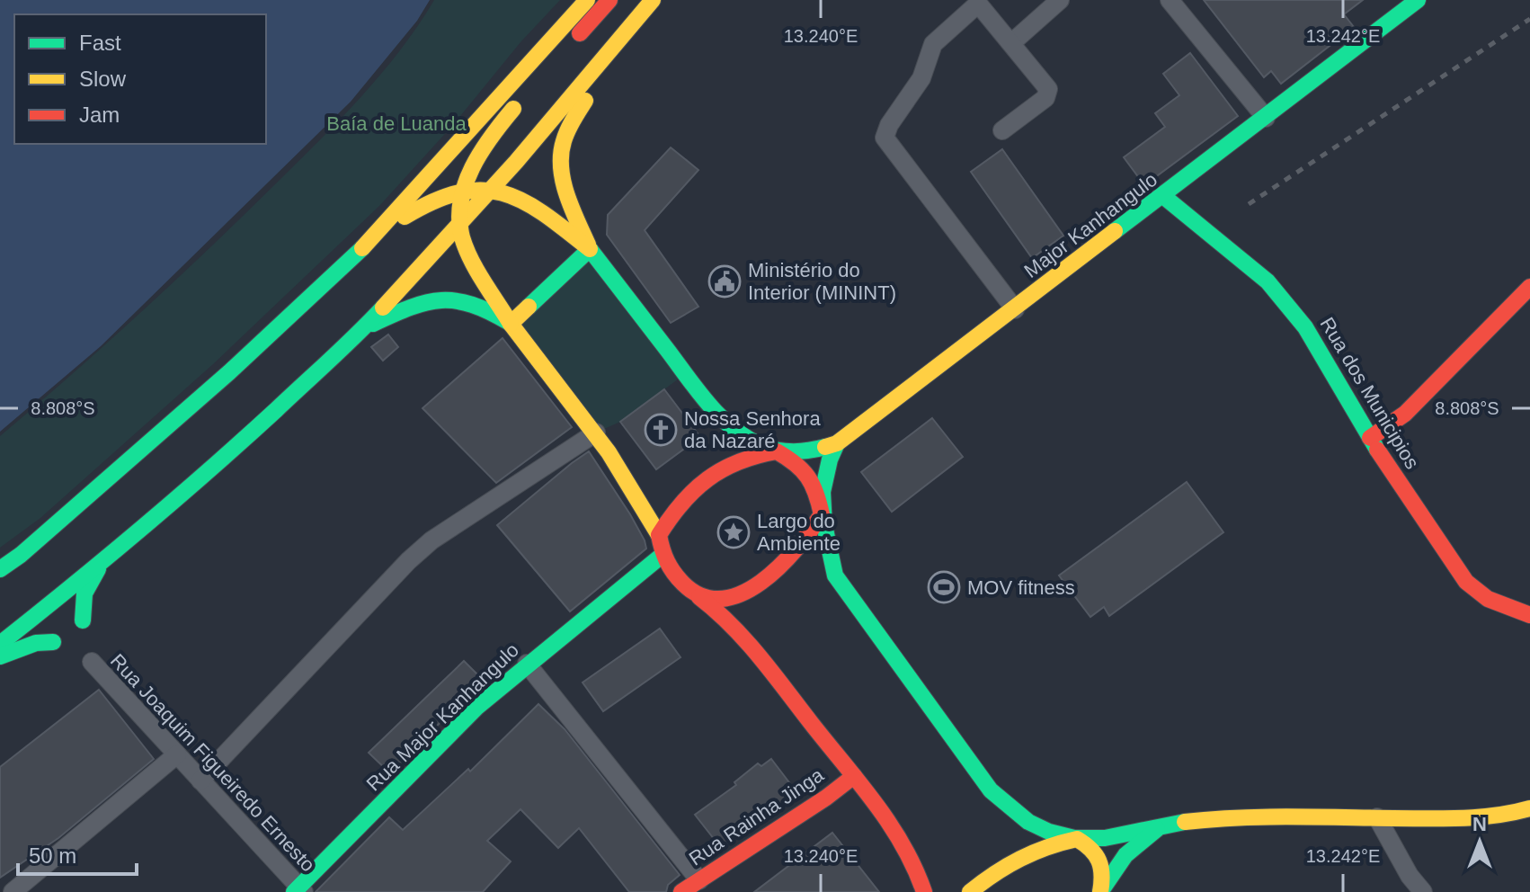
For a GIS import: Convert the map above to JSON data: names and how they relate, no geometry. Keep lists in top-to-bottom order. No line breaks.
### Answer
{"streets":{"main road":["Major Kanhangulo","Rua dos Municipios","Rua Major Kanhangulo","Rua Rainha Jinga"],"street":["Rua Joaquim Figueiredo Ernesto"]},"crossings":[["Major Kanhangulo","Rua dos Municipios"],["Major Kanhangulo","Rua Major Kanhangulo"],["Rua Major Kanhangulo","Rua Joaquim Figueiredo Ernesto"]],"parks":["Baía de Luanda"],"places":{"public building":["Ministério do Interior (MININT)"],"church":["Nossa Senhora da Nazaré"],"place":["Largo do Ambiente"],"sports":["MOV fitness"]},"legend":["Fast","Slow","Jam"],"scale_bar":"50 m","north":"top","coordinates":["13.240°E","13.242°E","8.808°S"]}
